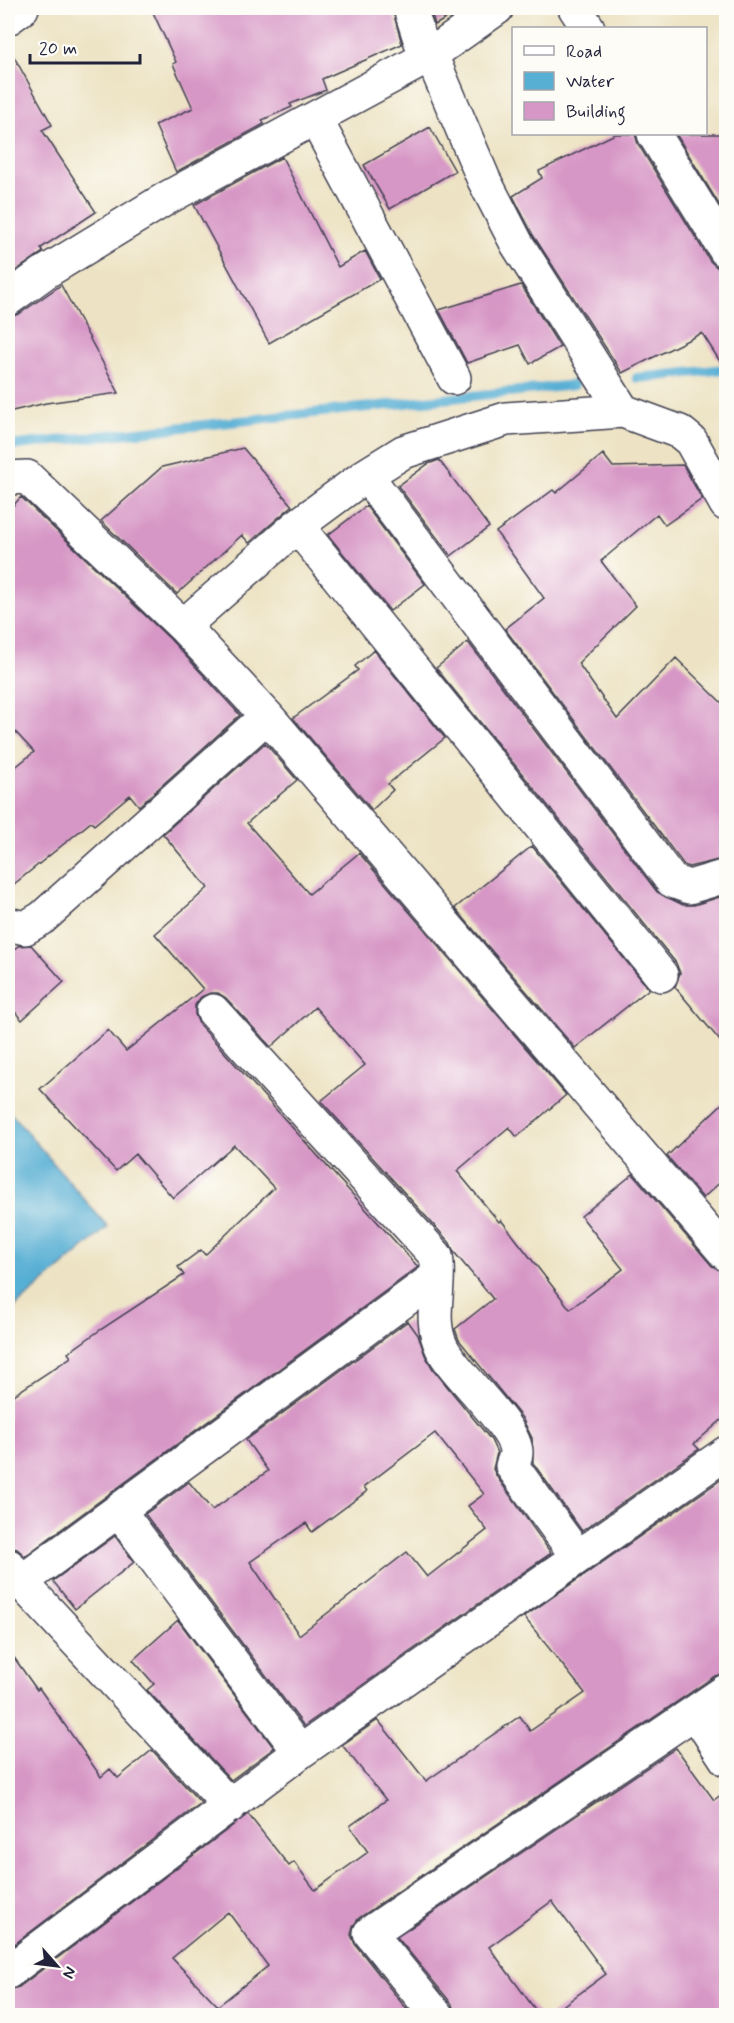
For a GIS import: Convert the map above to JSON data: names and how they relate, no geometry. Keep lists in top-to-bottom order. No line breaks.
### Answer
{"legend":["Road","Water","Building"],"scale_bar":"20 m","north":"bottom right"}
